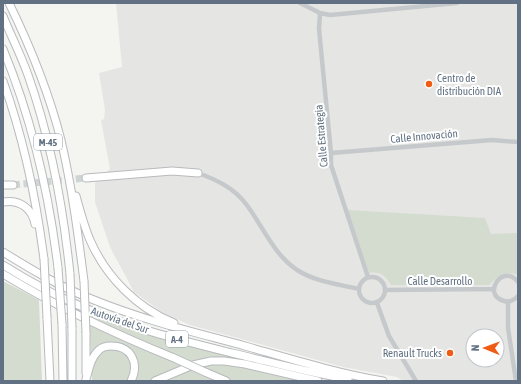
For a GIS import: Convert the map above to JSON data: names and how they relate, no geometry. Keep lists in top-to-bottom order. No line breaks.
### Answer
{"streets":{"highway":["M-45","Autovía del Sur","A-4"],"street":["Calle Estrategia","Calle Innovación","Calle Desarrollo"]},"crossings":[["Calle Estrategia","Calle Innovación"],["Calle Estrategia","Calle Desarrollo"]],"places":["Centro de distribución DIA","Renault Trucks"],"north":"left"}
